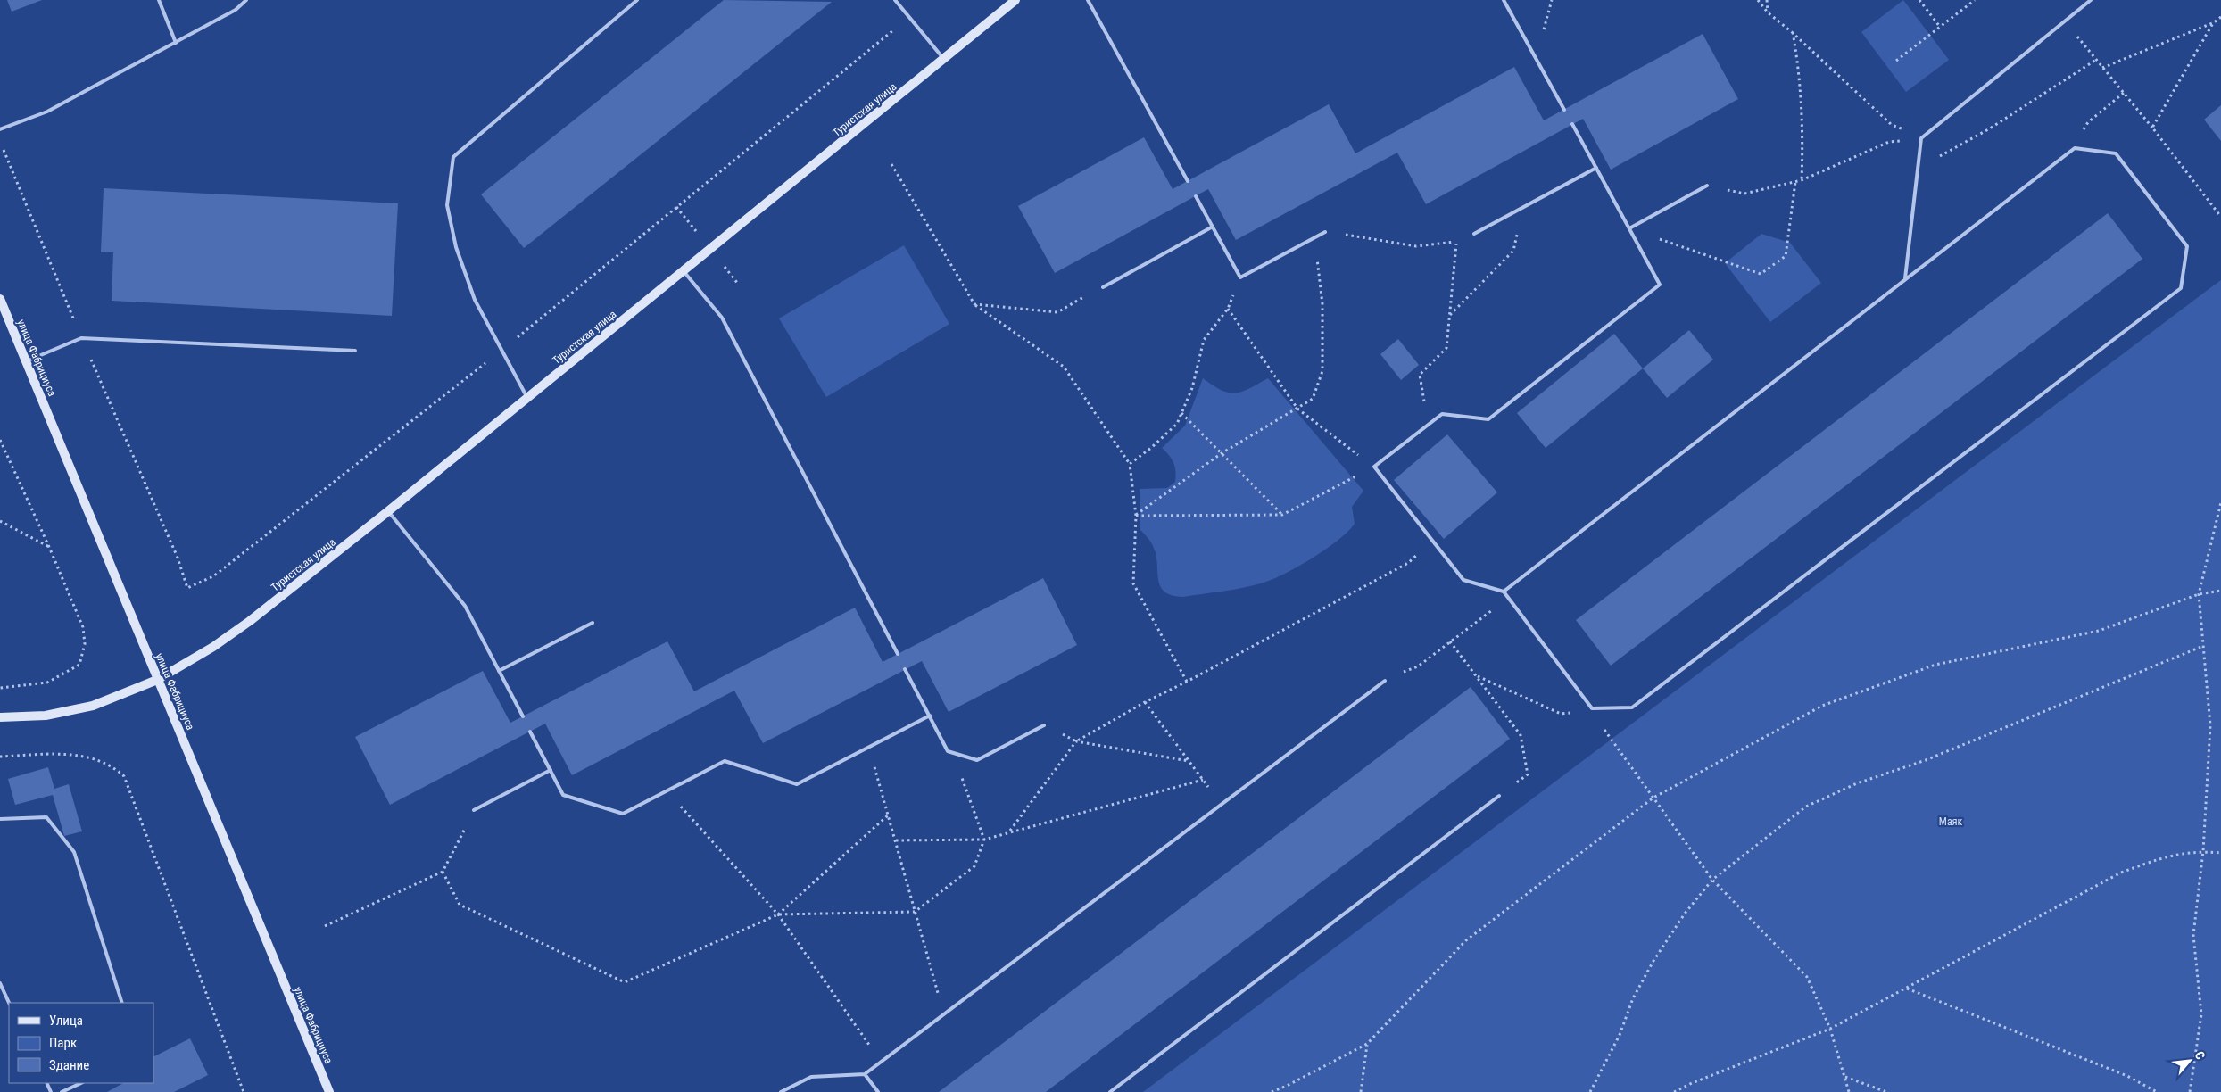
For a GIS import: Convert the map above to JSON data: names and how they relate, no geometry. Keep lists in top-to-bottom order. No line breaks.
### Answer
{"streets":{"main road":["Туристская улица","улица Фабрициуса"]},"crossings":[["Туристская улица","улица Фабрициуса"]],"parks":["Маяк"],"legend":["Улица","Парк","Здание"],"north":"top right"}
